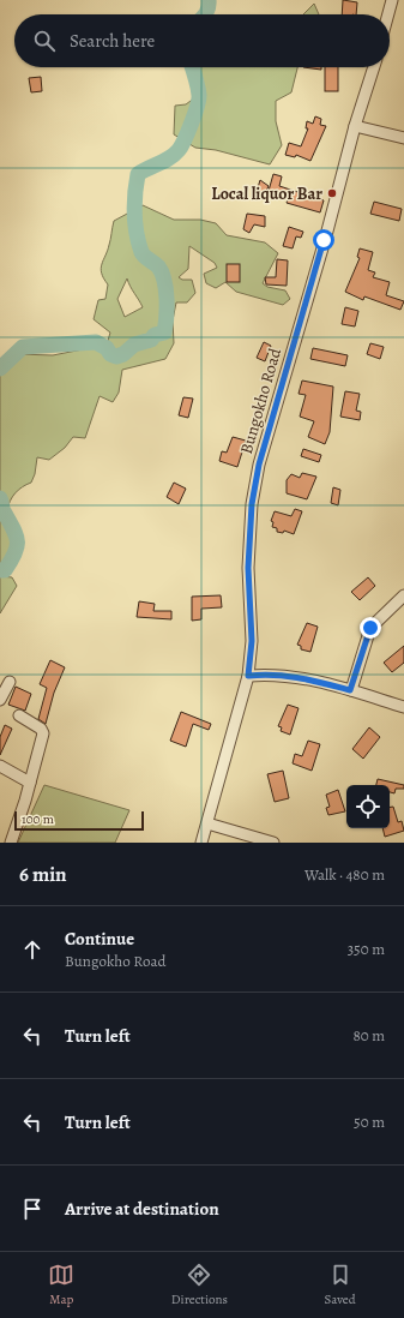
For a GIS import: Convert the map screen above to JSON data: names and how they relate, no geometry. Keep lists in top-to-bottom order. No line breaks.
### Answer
{"streets":{"street":["Bungokho Road"]},"places":["Local liquor Bar"],"scale_bar":"100 m","page":{"search":"Search here","scale":"100 m","heading":["6 min","Walk · 480 m"],"list":[["Continue","Bungokho Road","350 m"],["Turn left","80 m"],["Turn left","50 m"],"Arrive at destination"],"nav":["Map","Directions","Saved"]}}
